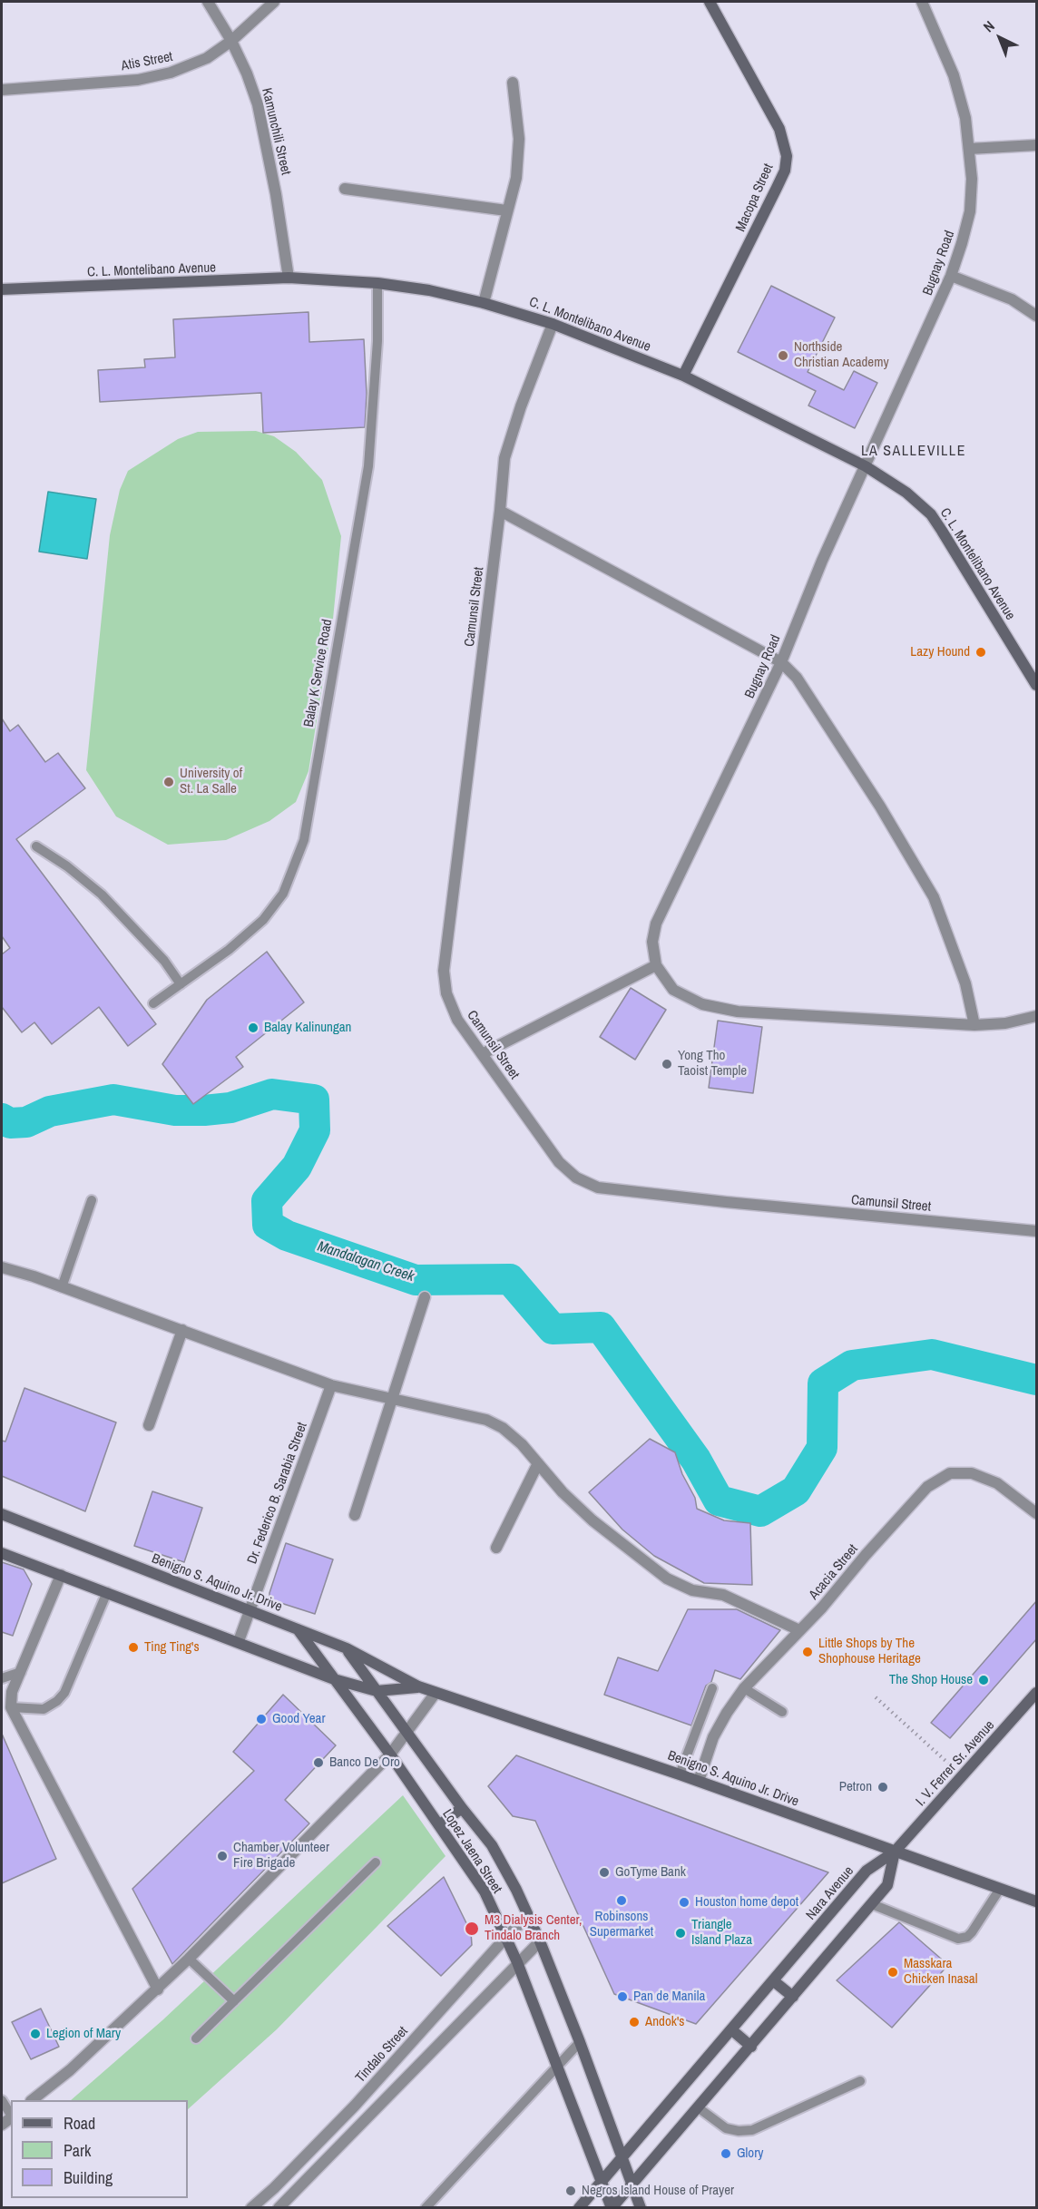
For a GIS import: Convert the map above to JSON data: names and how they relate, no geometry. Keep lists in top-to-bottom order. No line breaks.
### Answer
{"streets":{"main road":["Macopa Street","C. L. Montelibano Avenue","Benigno S. Aquino Jr. Drive","I. V. Ferrer Sr. Avenue","Lopez Jaena Street","Nara Avenue"],"street":["Atis Street","Kamunchili Street","Bugnay Road","Camunsil Street","Dr. Federico B. Sarabia Street","Acacia Street","Tindalo Street"],"lane":["Balay K Service Road"]},"crossings":[["Atis Street","Kamunchili Street"],["Kamunchili Street","C. L. Montelibano Avenue"],["Macopa Street","C. L. Montelibano Avenue"],["Bugnay Road","C. L. Montelibano Avenue"],["C. L. Montelibano Avenue","Camunsil Street"],["C. L. Montelibano Avenue","Balay K Service Road"],["Dr. Federico B. Sarabia Street","Benigno S. Aquino Jr. Drive"],["Acacia Street","Benigno S. Aquino Jr. Drive"],["Benigno S. Aquino Jr. Drive","I. V. Ferrer Sr. Avenue"],["Benigno S. Aquino Jr. Drive","Lopez Jaena Street"],["Benigno S. Aquino Jr. Drive","Nara Avenue"],["I. V. Ferrer Sr. Avenue","Nara Avenue"],["Lopez Jaena Street","Nara Avenue"],["Lopez Jaena Street","Tindalo Street"]],"districts":["LA SALLEVILLE"],"water":["Mandalagan Creek"],"places":["Northside Christian Academy","Lazy Hound","University of St. La Salle","Balay Kalinungan","Yong Tho Taoist Temple","Ting Ting's","Little Shops by The Shophouse Heritage","The Shop House","Good Year","Banco De Oro","Petron","Chamber Volunteer Fire Brigade","GoTyme Bank","Robinsons Supermarket","Houston home depot","M3 Dialysis Center, Tindalo Branch","Triangle Island Plaza","Masskara Chicken Inasal","Pan de Manila","Andok's","Legion of Mary","Glory","Negros Island House of Prayer"],"legend":["Road","Park","Building"],"north":"top left"}
